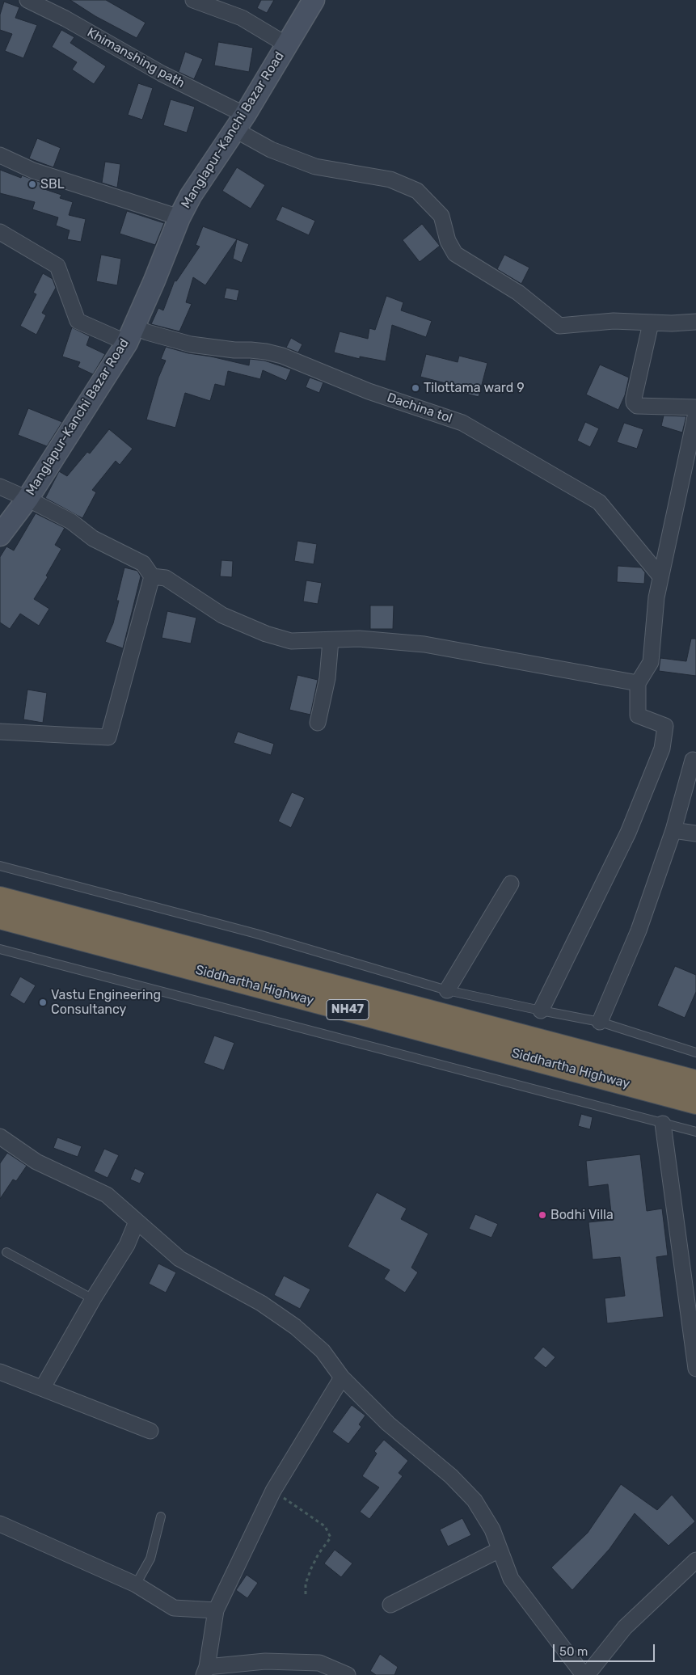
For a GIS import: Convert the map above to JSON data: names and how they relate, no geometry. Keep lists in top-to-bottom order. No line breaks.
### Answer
{"streets":{"highway":["Siddhartha Highway","NH47"],"street":["Khimanshing path","Manglapur-Kanchi Bazar Road","Dachina tol"]},"crossings":[["Khimanshing path","Manglapur-Kanchi Bazar Road"],["Manglapur-Kanchi Bazar Road","Dachina tol"]],"places":["SBL","Tilottama ward 9","Vastu Engineering Consultancy","Bodhi Villa"],"scale_bar":"50 m"}
